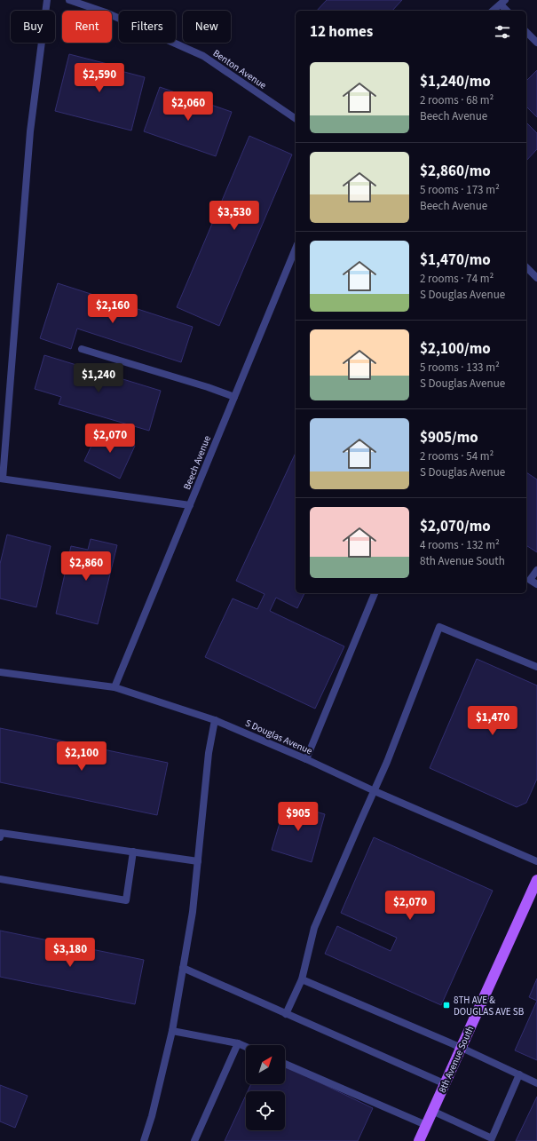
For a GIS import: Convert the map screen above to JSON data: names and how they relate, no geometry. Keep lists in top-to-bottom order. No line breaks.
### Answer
{"streets":{"main road":["8th Avenue South"],"street":["Benton Avenue","Beech Avenue","S Douglas Avenue"]},"crossings":[["Beech Avenue","S Douglas Avenue"]],"places":{"transit":["8TH AVE & DOUGLAS AVE SB"]},"north":"top right","page":{"chip":["Buy","Rent","Filters","New"],"heading":"12 homes","list":[{"name":"$1,240/mo","note":"2 rooms · 68 m² · Beech Avenue"},{"name":"$2,860/mo","note":"5 rooms · 173 m² · Beech Avenue"},{"name":"$1,470/mo","note":"2 rooms · 74 m² · S Douglas Avenue"},{"name":"$2,100/mo","note":"5 rooms · 133 m² · S Douglas Avenue"},{"name":"$905/mo","note":"2 rooms · 54 m² · S Douglas Avenue"},{"name":"$2,070/mo","note":"4 rooms · 132 m² · 8th Avenue South"}],"price":["$2,590","$2,060","$3,530","$2,160","$1,240","$2,070","$2,860","$1,470","$2,100","$905","$2,070","$3,180"]}}
